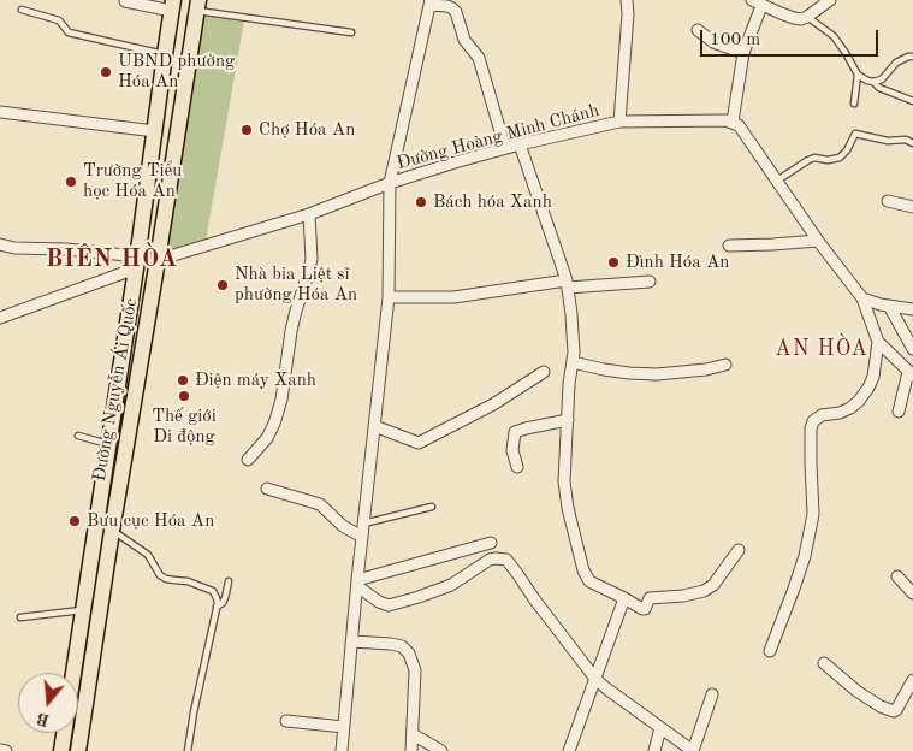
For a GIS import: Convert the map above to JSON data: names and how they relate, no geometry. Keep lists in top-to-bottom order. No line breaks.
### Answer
{"streets":{"main road":["Đường Nguyễn Ái Quốc"],"street":["Đường Hoàng Minh Chánh"]},"crossings":[["Đường Hoàng Minh Chánh","Đường Nguyễn Ái Quốc"]],"districts":["BIÊN HÒA","AN HÒA"],"places":["UBND phường Hóa An","Chợ Hóa An","Trường Tiểu học Hóa An","Bách hóa Xanh","Đình Hóa An","Nhà bia Liệt sĩ phường Hóa An","Điện máy Xanh","Thế giới Di động","Bưu cục Hóa An"],"scale_bar":"100 m","north":"bottom"}
